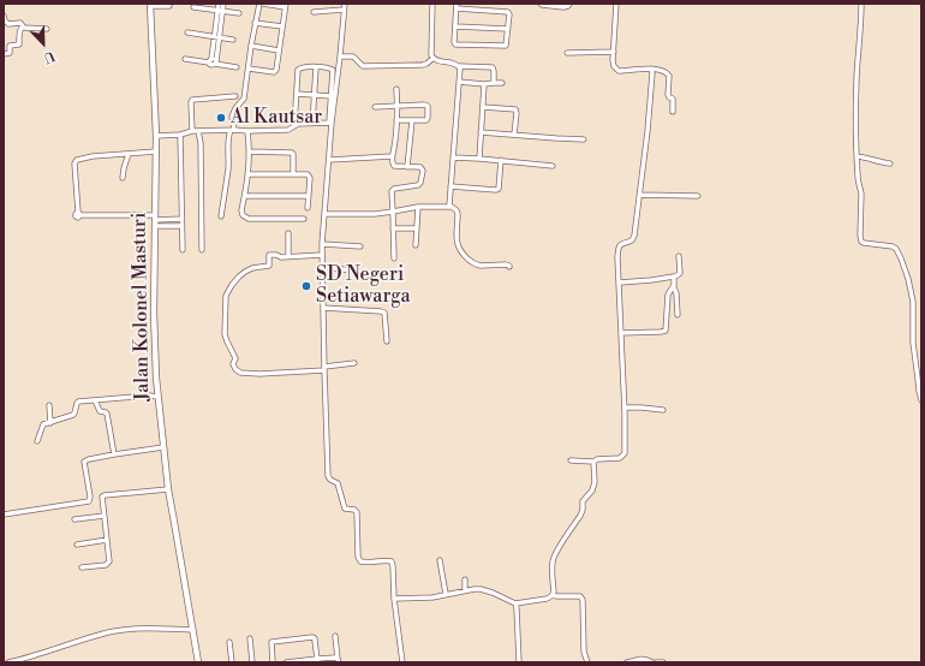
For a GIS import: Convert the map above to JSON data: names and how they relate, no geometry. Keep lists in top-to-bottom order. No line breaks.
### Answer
{"streets":{"main road":["Jalan Kolonel Masturi"]},"places":["Al Kautsar","SD Negeri Setiawarga"],"north":"bottom right"}
